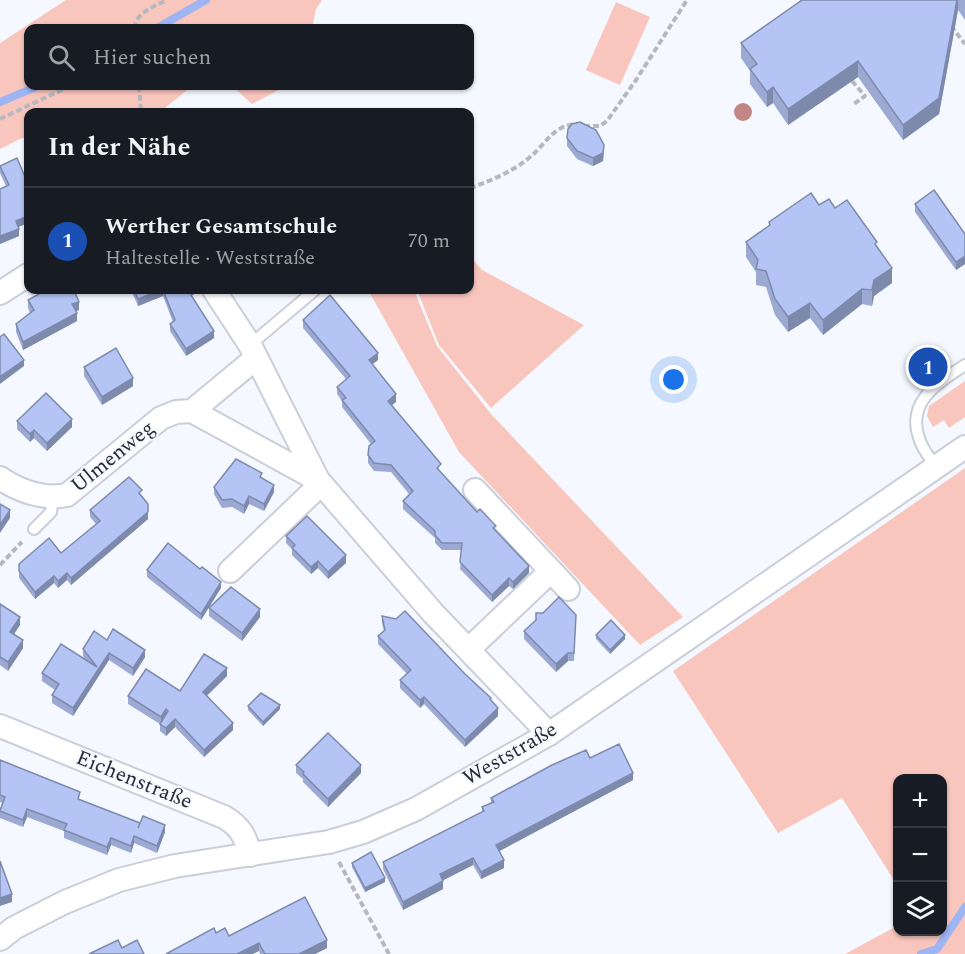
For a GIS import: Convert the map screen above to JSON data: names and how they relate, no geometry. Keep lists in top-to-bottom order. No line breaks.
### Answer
{"streets":{"street":["Ulmenweg","Weststraße","Eichenstraße"]},"crossings":[["Weststraße","Eichenstraße"]],"page":{"search":"Hier suchen","heading":"In der Nähe","list":[{"mark":"1","name":"Werther Gesamtschule","note":"Haltestelle · Weststraße","value":"70 m"}],"pins":"1","map_buttons":["+","−"]}}
